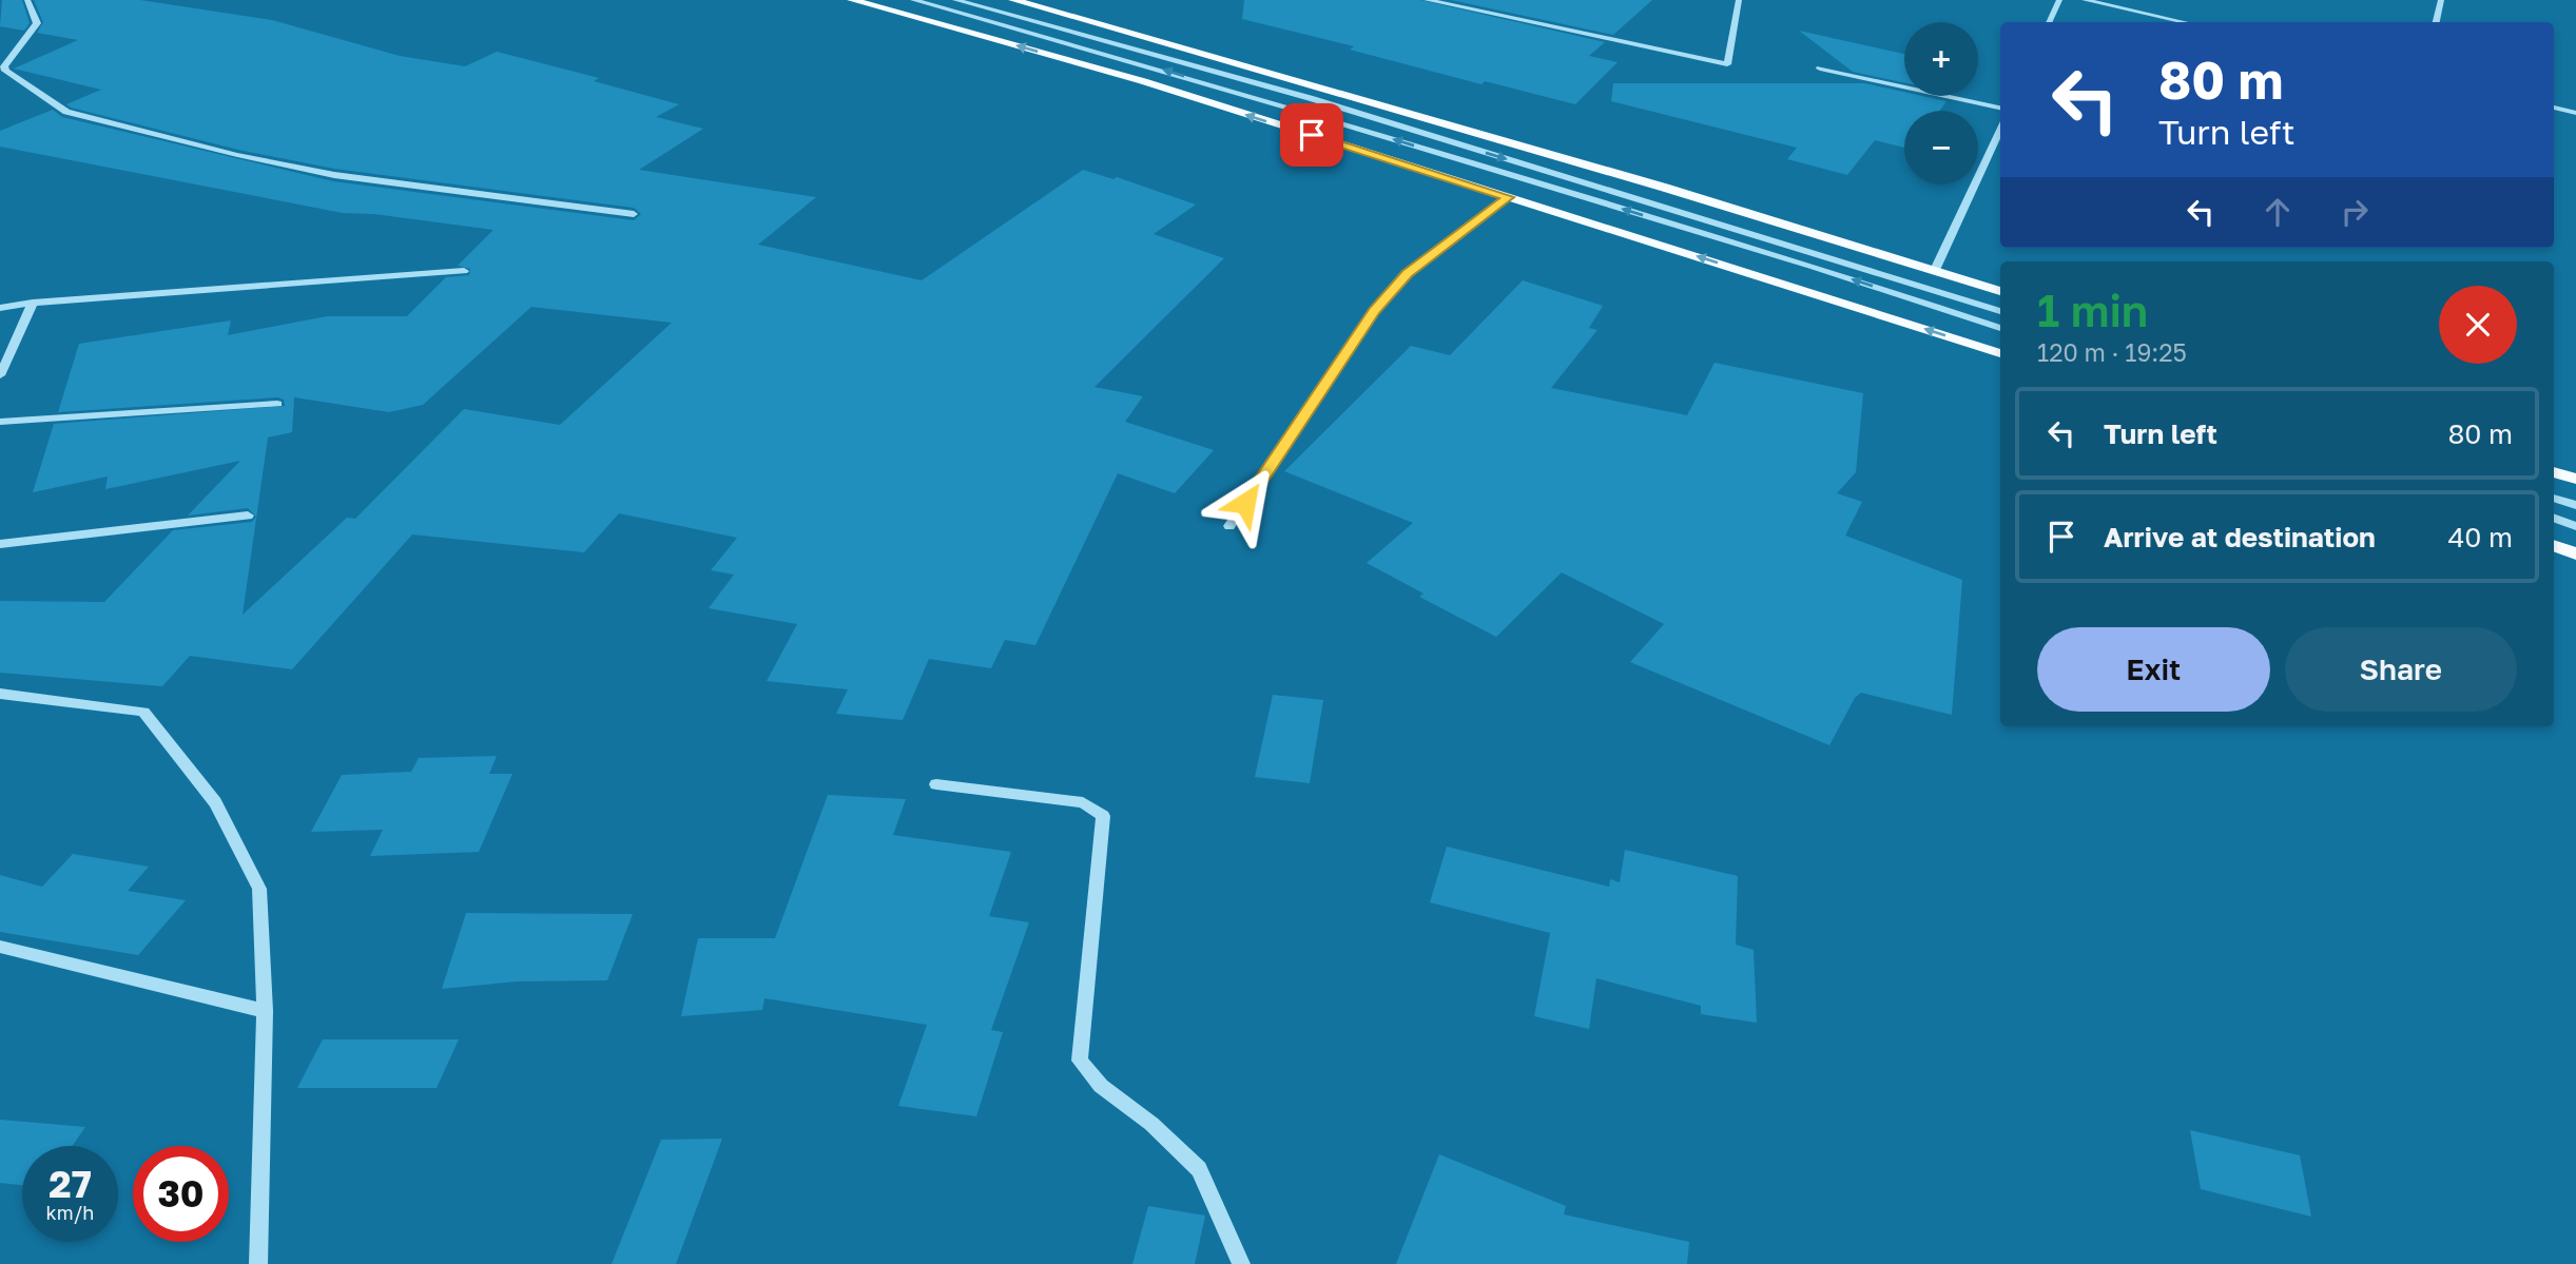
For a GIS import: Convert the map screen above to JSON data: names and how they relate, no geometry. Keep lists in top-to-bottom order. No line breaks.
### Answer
{"page":{"map_buttons":["+","−"],"turn":["80 m","Turn left"],"heading":["1 min","120 m · 19:25"],"list":[{"name":"Turn left","value":"80 m"},{"name":"Arrive at destination","value":"40 m"}],"buttons":["Exit","Share"],"speed":"27 km/h","limit":"30"}}
